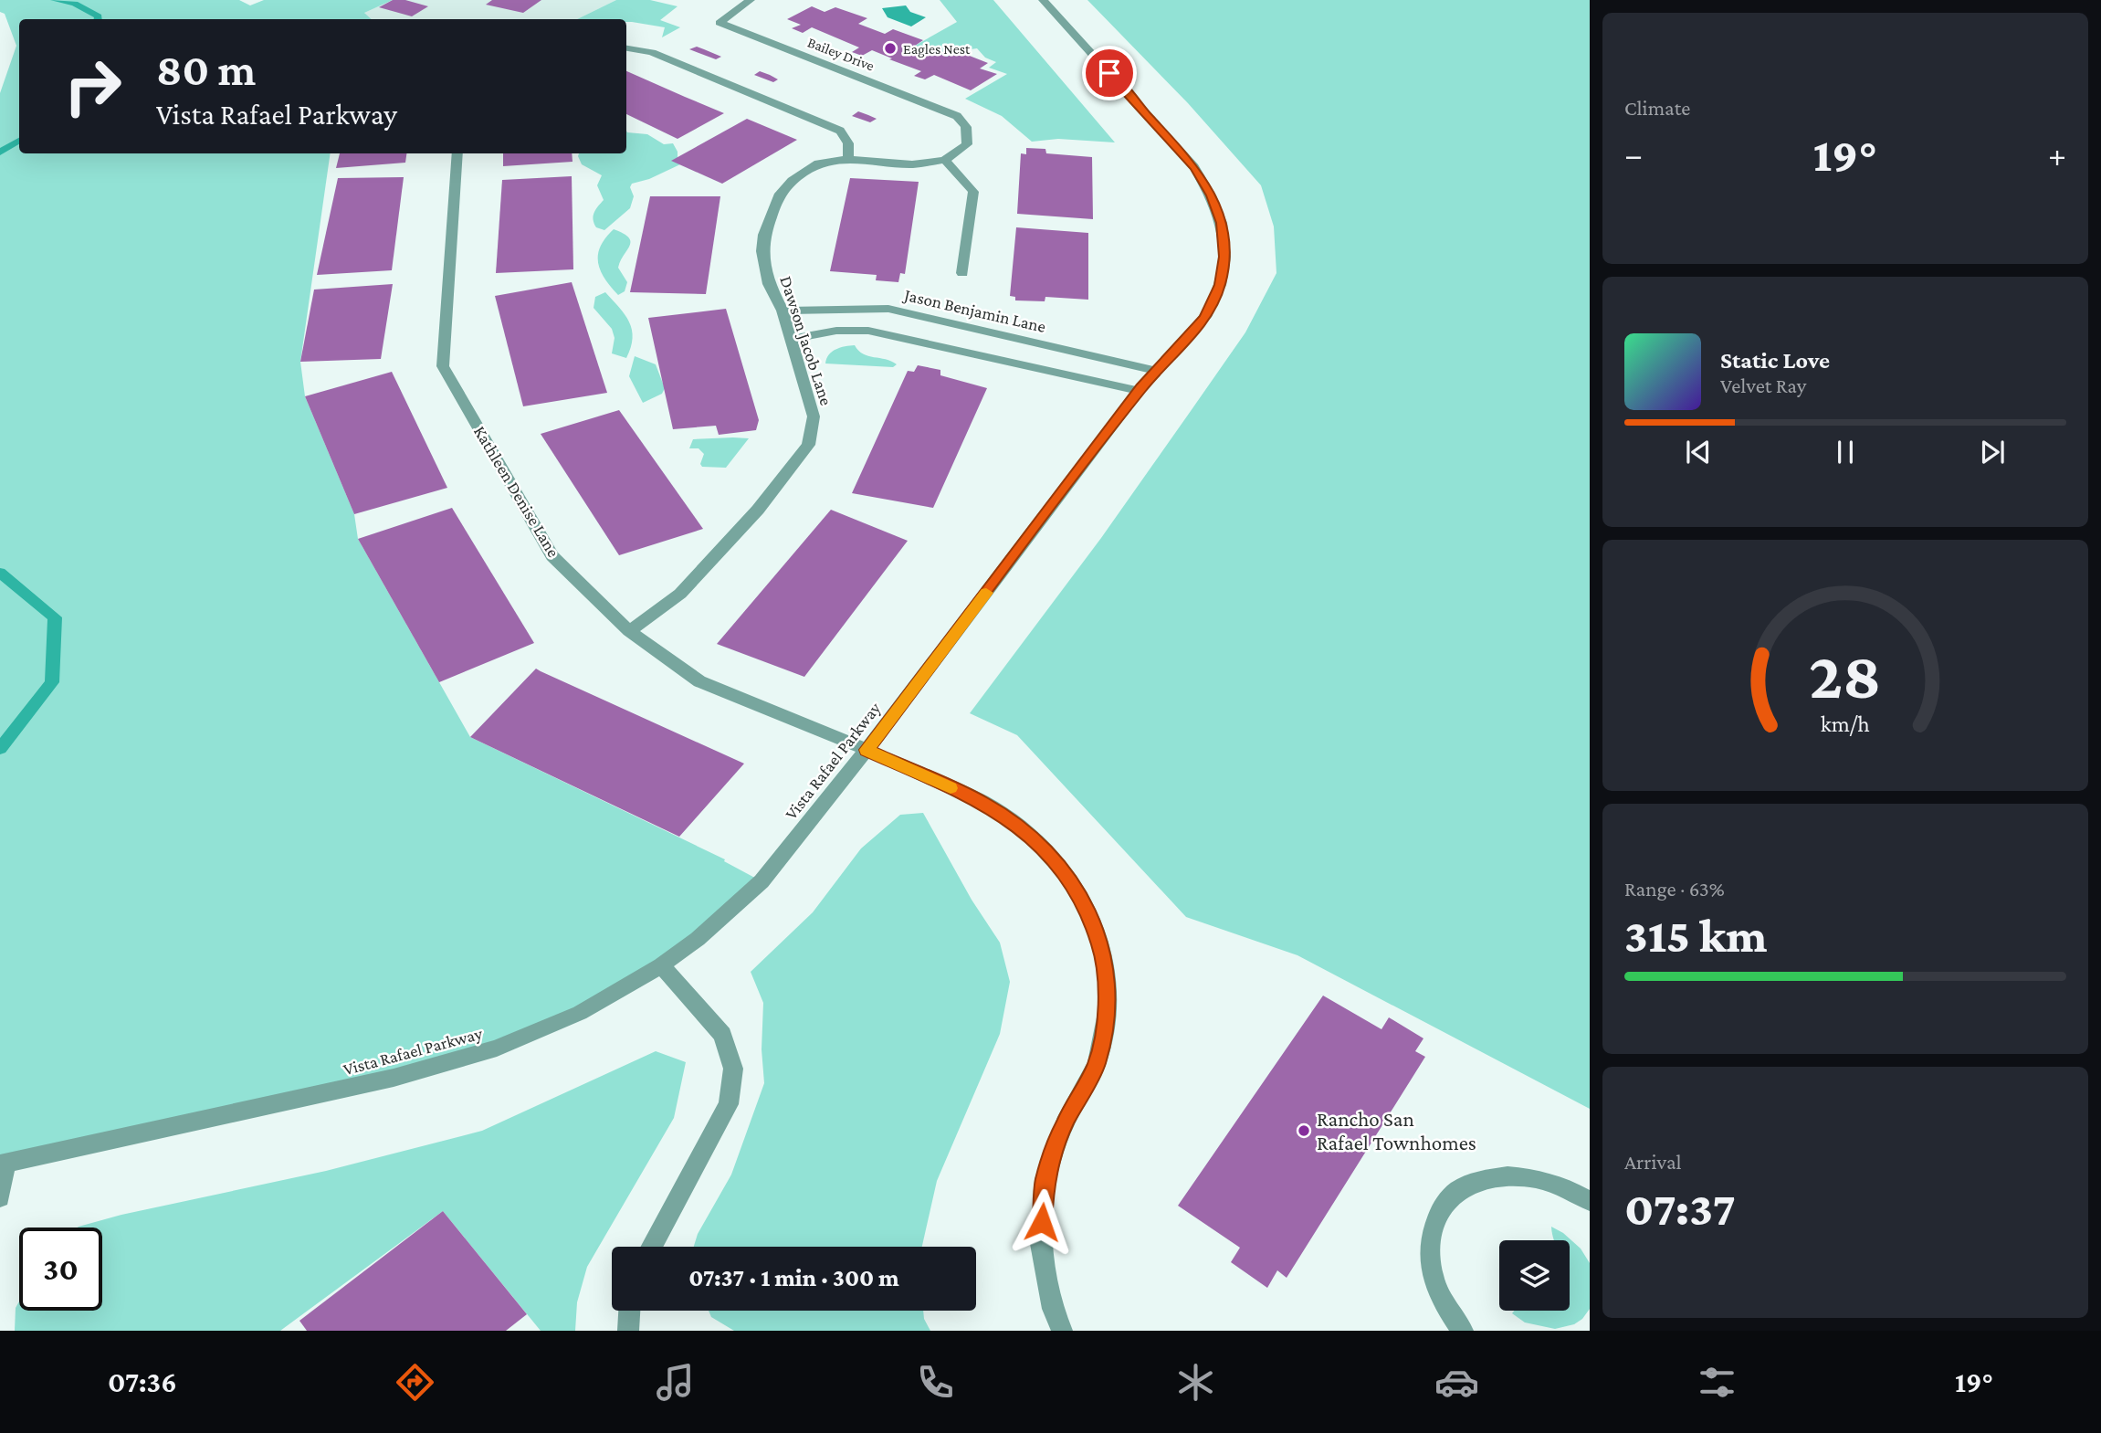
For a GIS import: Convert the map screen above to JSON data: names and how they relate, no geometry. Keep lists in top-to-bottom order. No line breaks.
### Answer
{"streets":{"street":["Bailey Drive","Jason Benjamin Lane","Dawson Jacob Lane","Kathleen Denise Lane","Vista Rafael Parkway"]},"crossings":[["Bailey Drive","Dawson Jacob Lane"],["Jason Benjamin Lane","Dawson Jacob Lane"],["Jason Benjamin Lane","Vista Rafael Parkway"],["Dawson Jacob Lane","Kathleen Denise Lane"],["Kathleen Denise Lane","Vista Rafael Parkway"]],"places":["Eagles Nest","Rancho San Rafael Townhomes"],"page":{"tile":["Climate",["Range · 63%","315 km"],["Arrival","07:37"]],"turn":["80 m","Vista Rafael Parkway"],"heat":["−","19°","+"],"song":["Static Love","Velvet Ray"],"limit":"30","trip":"07:37 · 1 min · 300 m","tabs":["07:36","19°"],"gauge":["28","km/h"]}}
